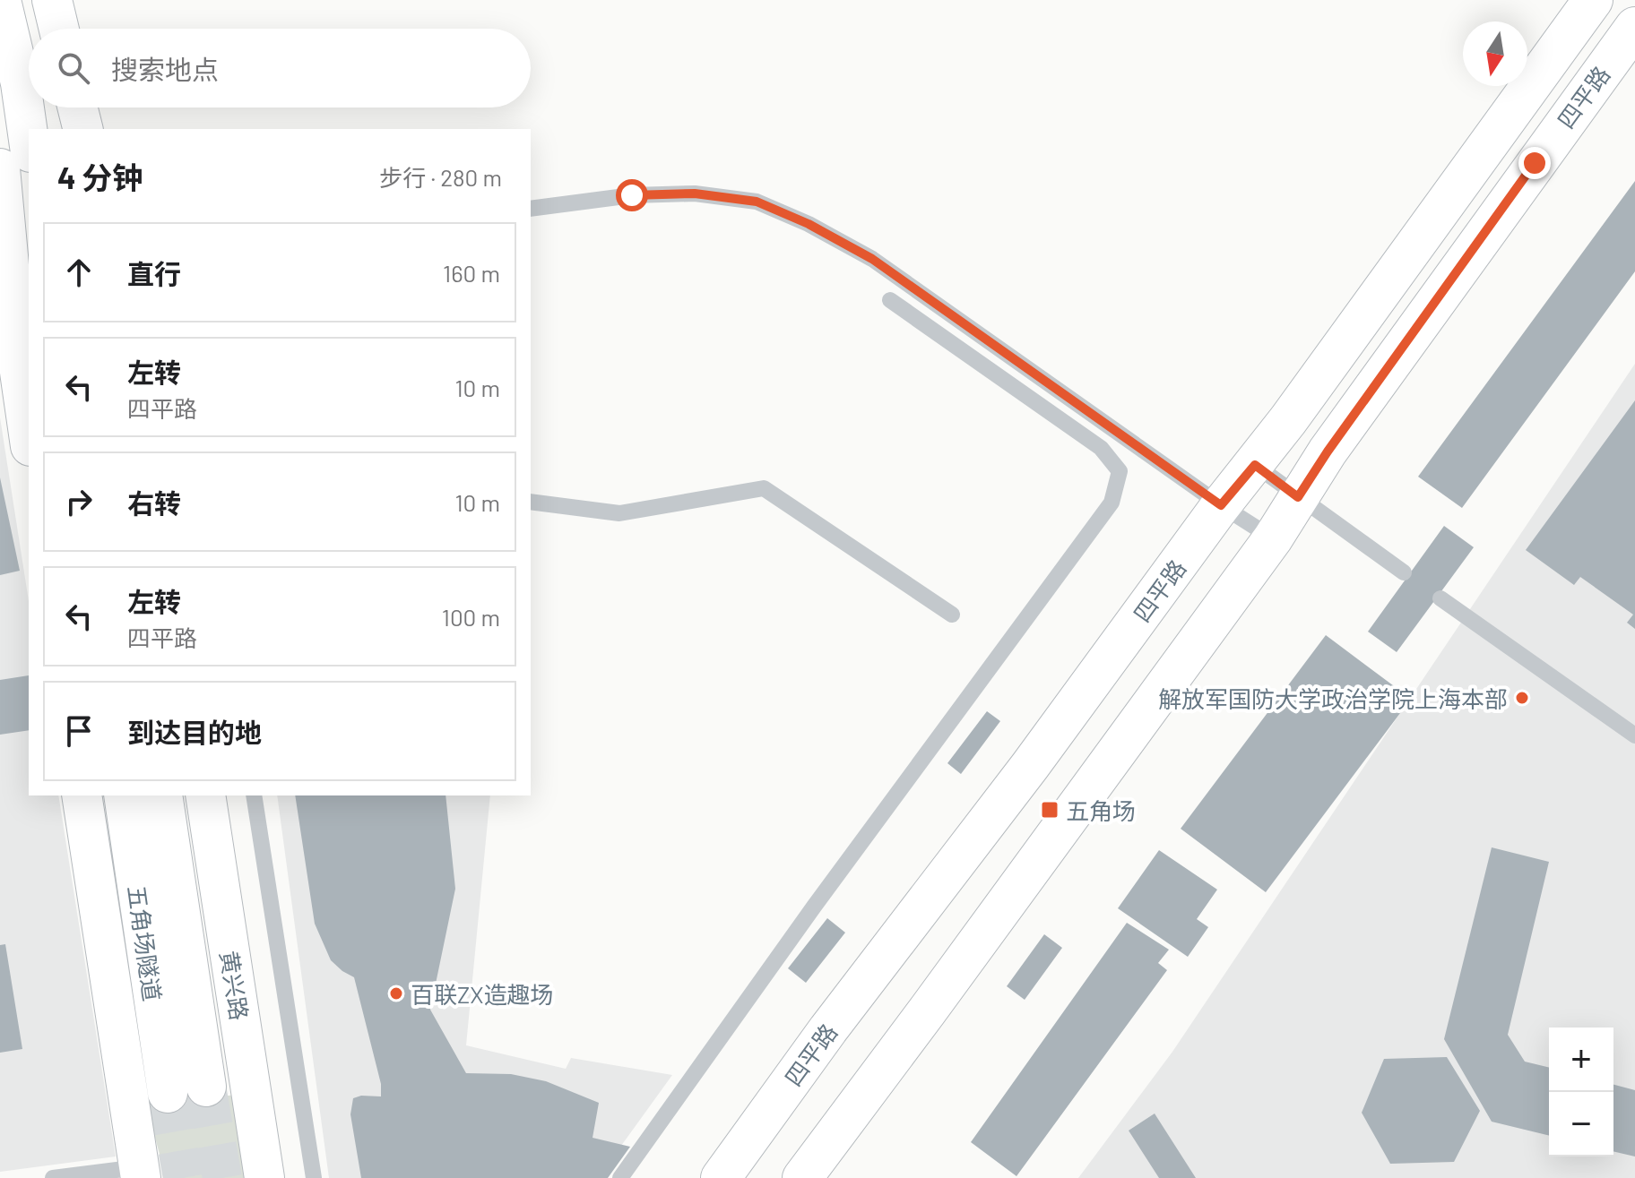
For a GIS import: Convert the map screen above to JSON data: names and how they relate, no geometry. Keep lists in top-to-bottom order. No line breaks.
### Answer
{"streets":{"main road":["四平路","五角场隧道","黄兴路"]},"places":{"other":["解放军国防大学政治学院上海本部","百联ZX造趣场"],"transit":["五角场"]},"north":"bottom","page":{"search":"搜索地点","heading":["4 分钟","步行 · 280 m"],"list":[["直行","160 m"],["左转","四平路","10 m"],["右转","10 m"],["左转","四平路","100 m"],"到达目的地"],"map_buttons":["+","−"]}}
